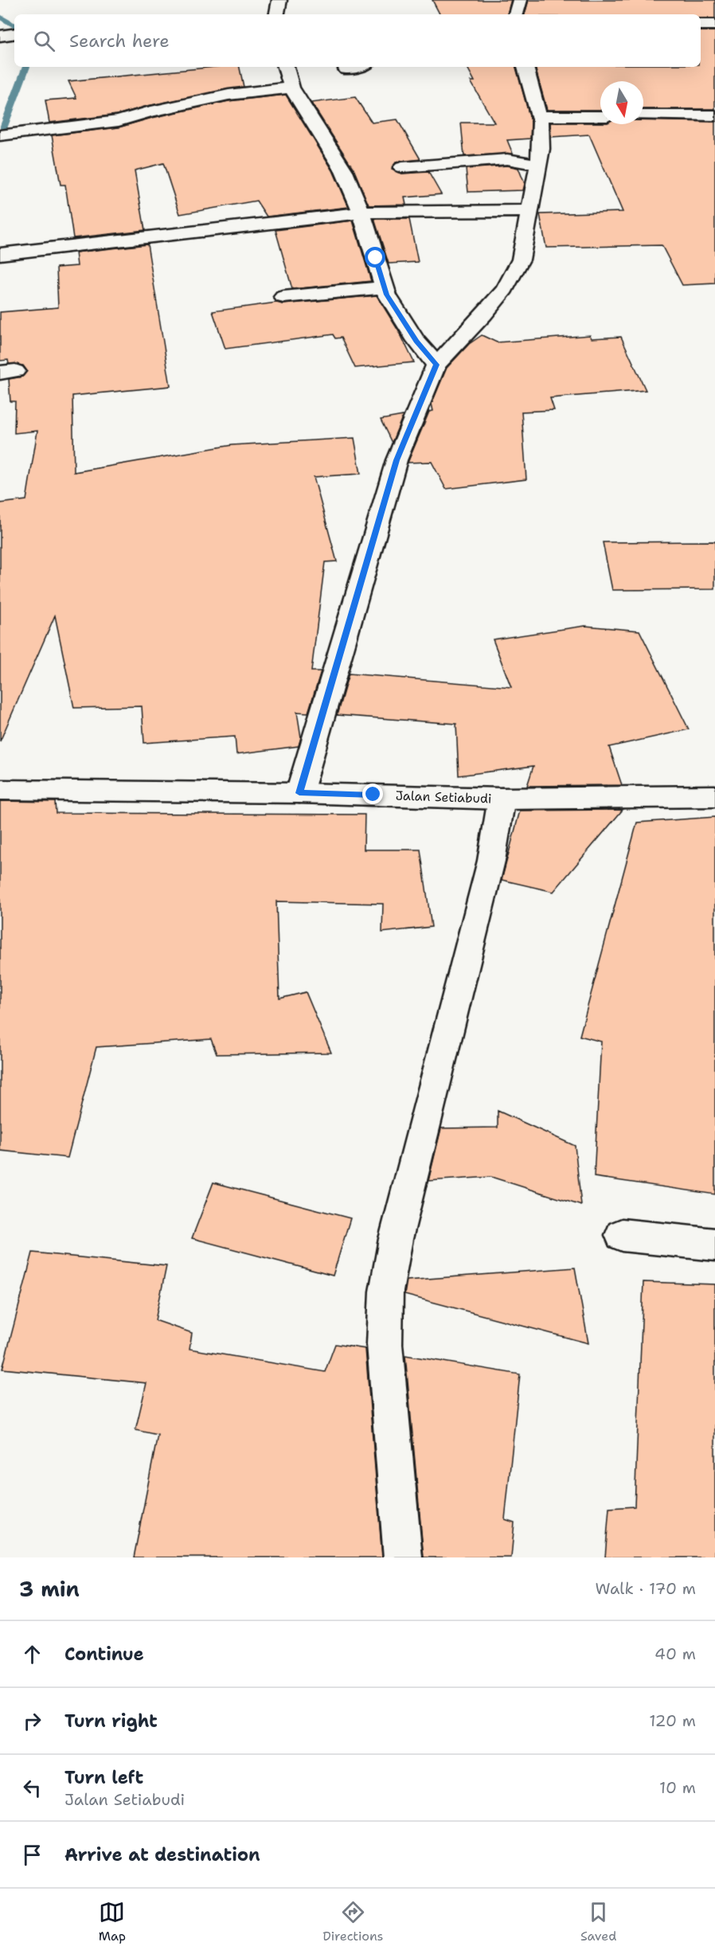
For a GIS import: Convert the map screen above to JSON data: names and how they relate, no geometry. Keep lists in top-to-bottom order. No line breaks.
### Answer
{"streets":{"street":["Jalan Setiabudi"]},"north":"bottom","page":{"search":"Search here","heading":["3 min","Walk · 170 m"],"list":[["Continue","40 m"],["Turn right","120 m"],["Turn left","Jalan Setiabudi","10 m"],"Arrive at destination"],"nav":["Map","Directions","Saved"]}}
